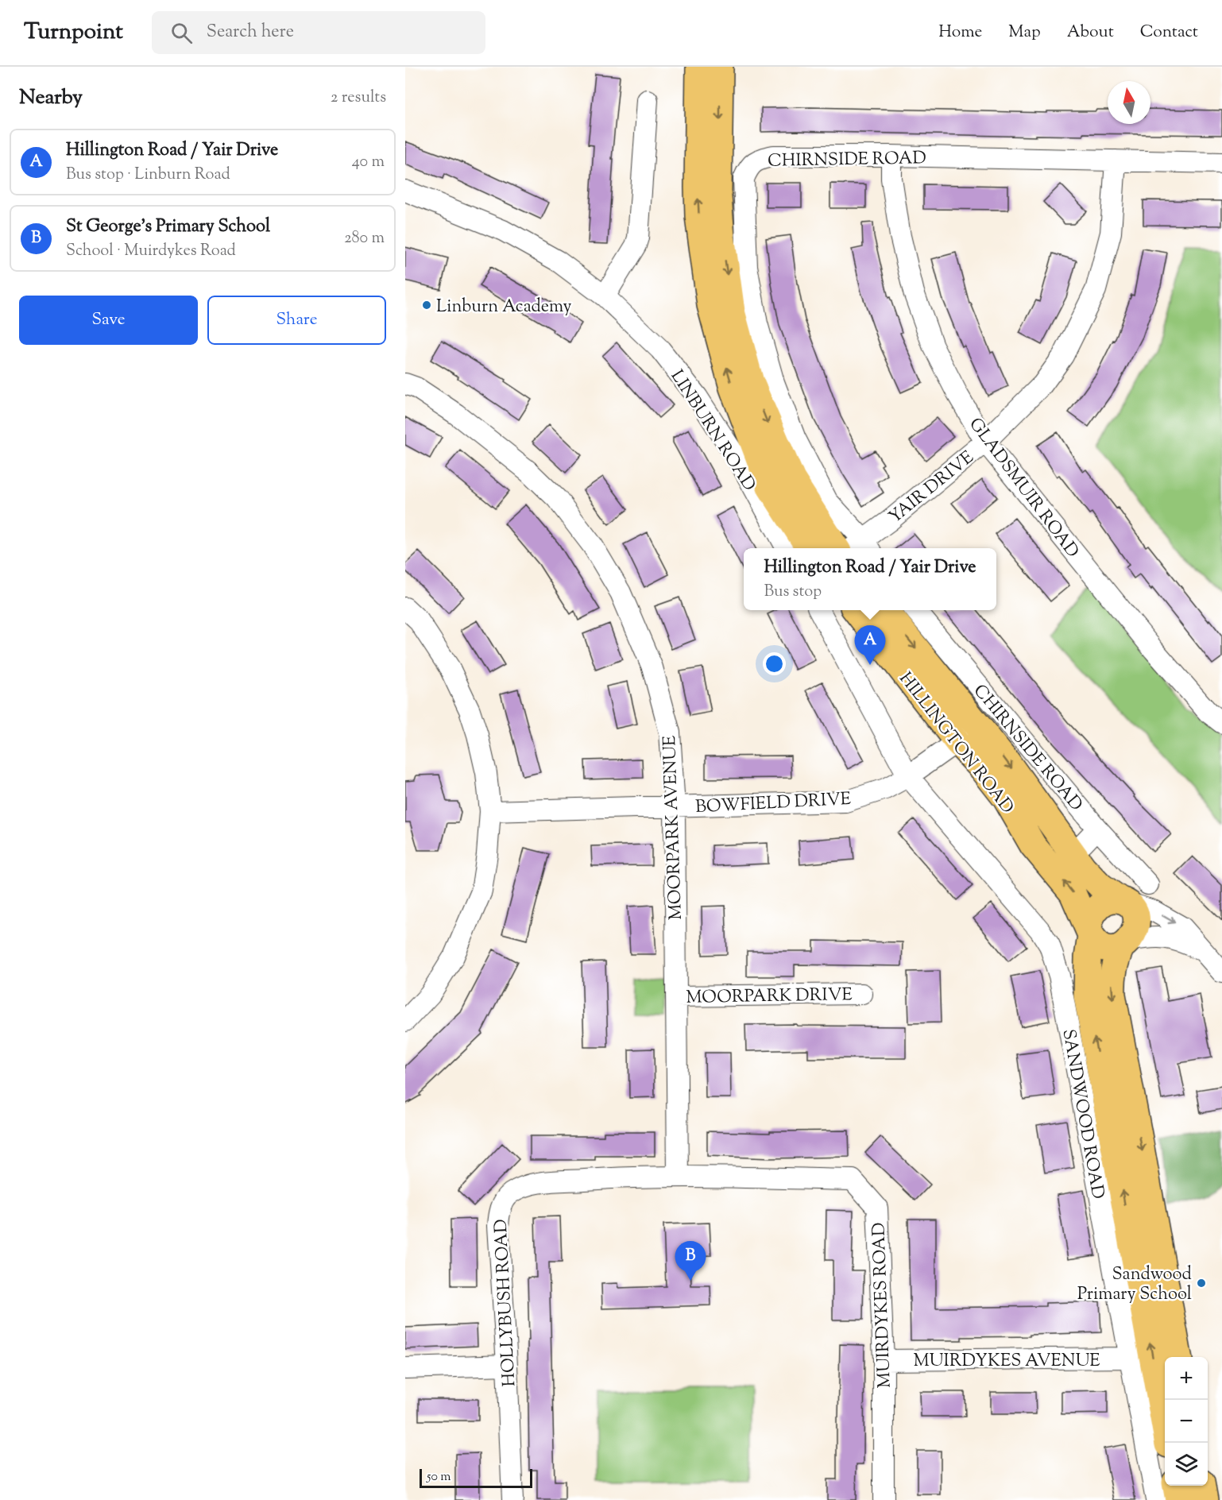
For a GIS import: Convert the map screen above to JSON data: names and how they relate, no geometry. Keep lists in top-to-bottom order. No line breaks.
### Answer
{"streets":{"main road":["HILLINGTON ROAD","SANDWOOD ROAD"],"street":["CHIRNSIDE ROAD","LINBURN ROAD","YAIR DRIVE","GLADSMUIR ROAD","BOWFIELD DRIVE","MOORPARK AVENUE","MOORPARK DRIVE","HOLLYBUSH ROAD","MUIRDYKES ROAD","MUIRDYKES AVENUE"]},"crossings":[["CHIRNSIDE ROAD","YAIR DRIVE"],["CHIRNSIDE ROAD","GLADSMUIR ROAD"],["YAIR DRIVE","GLADSMUIR ROAD"],["HILLINGTON ROAD","BOWFIELD DRIVE"],["HILLINGTON ROAD","SANDWOOD ROAD"],["BOWFIELD DRIVE","MOORPARK AVENUE"],["BOWFIELD DRIVE","SANDWOOD ROAD"],["MOORPARK AVENUE","MOORPARK DRIVE"],["MOORPARK AVENUE","HOLLYBUSH ROAD"],["MOORPARK AVENUE","MUIRDYKES ROAD"],["SANDWOOD ROAD","MUIRDYKES AVENUE"],["HOLLYBUSH ROAD","MUIRDYKES ROAD"],["MUIRDYKES ROAD","MUIRDYKES AVENUE"]],"places":["Linburn Academy","Sandwood Primary School"],"scale_bar":"50 m","north":"top","page":{"header":"Turnpoint","search":"Search here","nav":["Home","Map","About","Contact"],"heading":["Nearby","2 results"],"list":[{"mark":"A","name":"Hillington Road / Yair Drive","note":"Bus stop · Linburn Road","value":"40 m"},{"mark":"B","name":"St George's Primary School","note":"School · Muirdykes Road","value":"280 m"}],"buttons":["Save","Share"],"popup":["Hillington Road / Yair Drive","Bus stop"],"pins":["A","B"],"map_buttons":["+","−"],"scale":"50 m"}}
